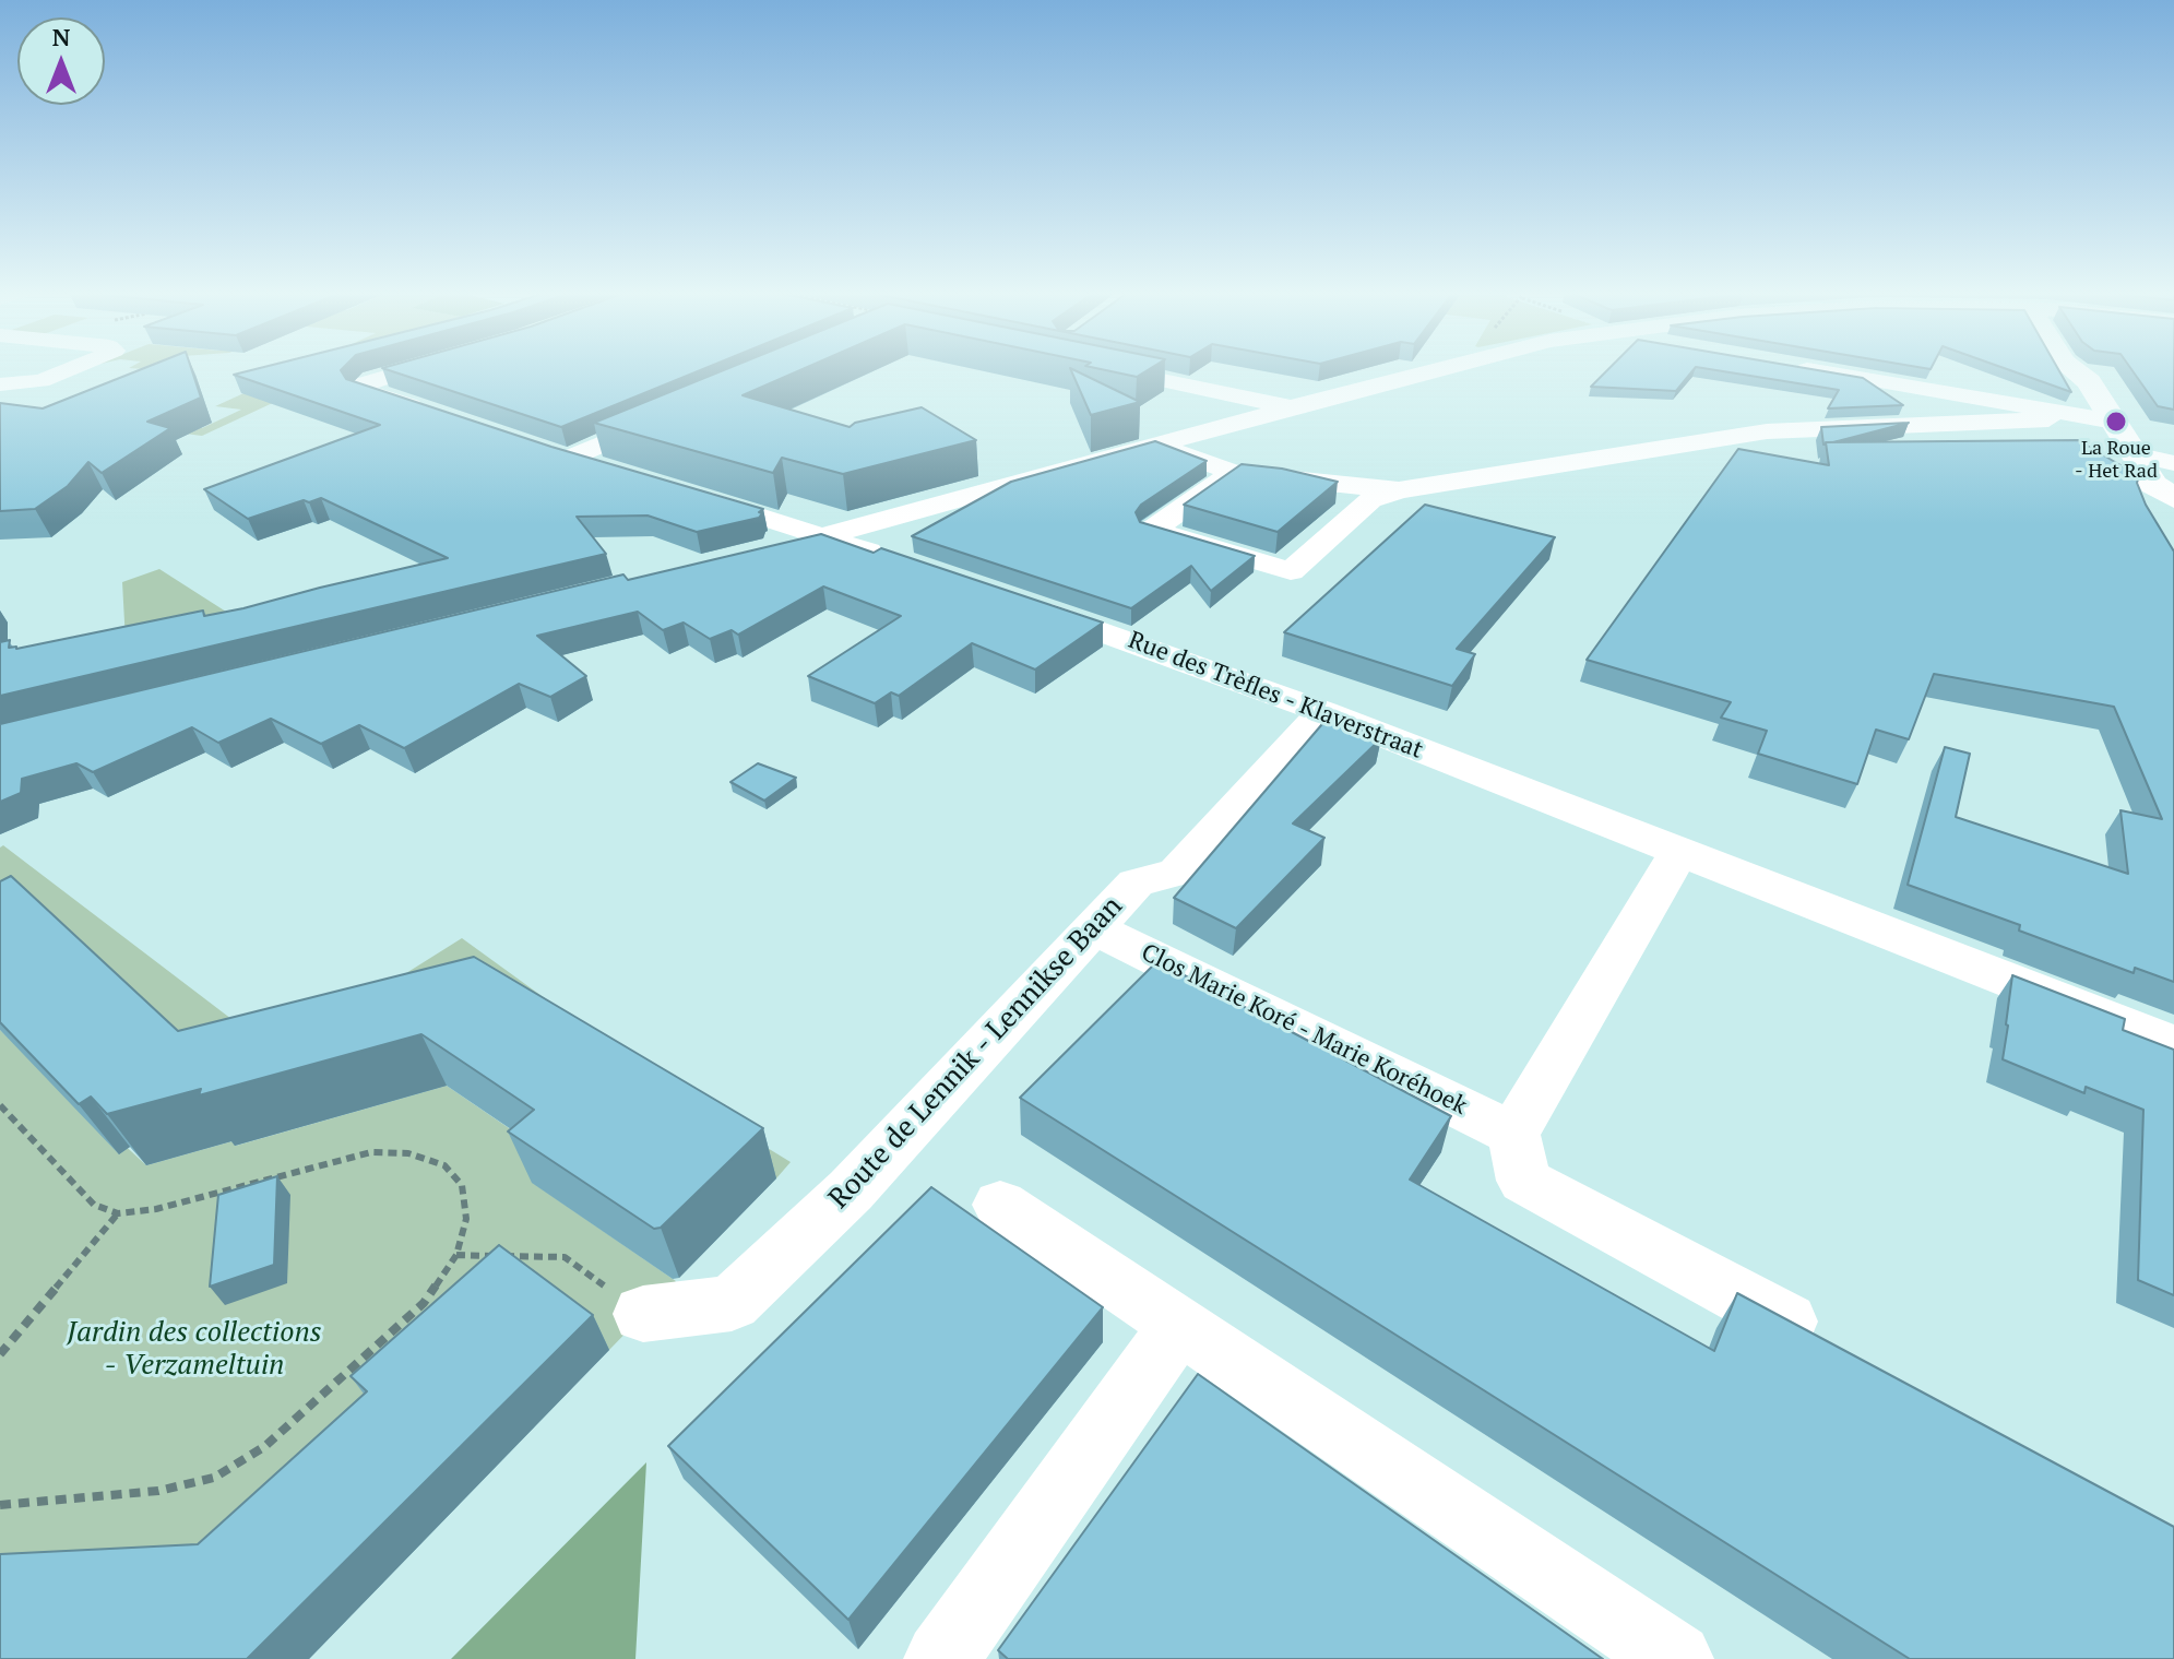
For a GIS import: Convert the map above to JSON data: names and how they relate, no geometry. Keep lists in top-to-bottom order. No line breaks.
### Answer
{"streets":{"street":["Rue des Trèfles - Klaverstraat","Clos Marie Koré - Marie Koréhoek","Route de Lennik - Lennikse Baan"]},"crossings":[["Rue des Trèfles - Klaverstraat","Route de Lennik - Lennikse Baan"],["Clos Marie Koré - Marie Koréhoek","Route de Lennik - Lennikse Baan"]],"parks":["Jardin des collections - Verzameltuin"],"places":["La Roue - Het Rad"],"north":"top"}
